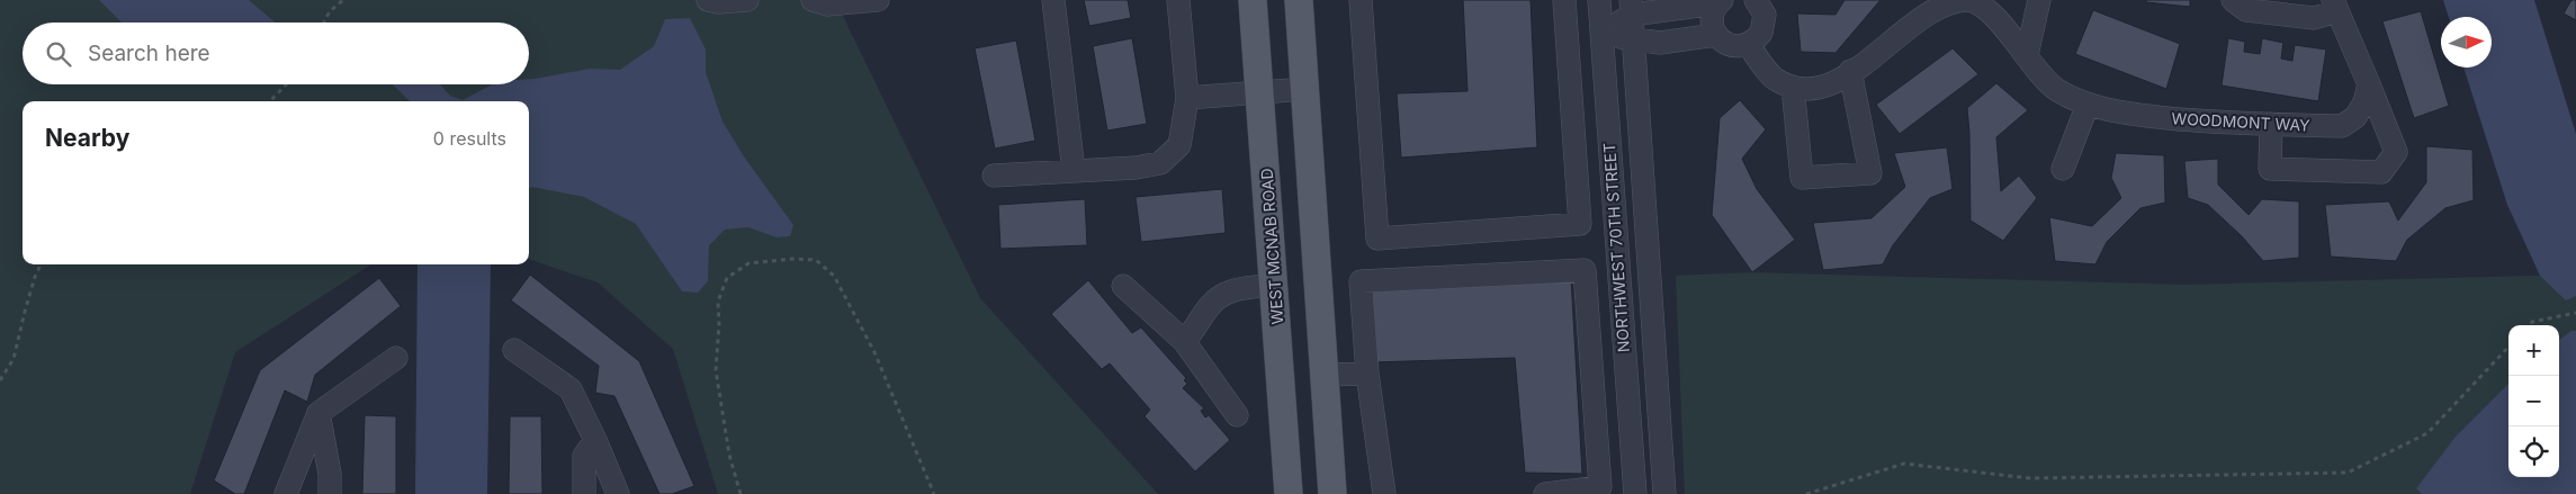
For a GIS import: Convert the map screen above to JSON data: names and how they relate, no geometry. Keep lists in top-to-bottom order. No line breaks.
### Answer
{"streets":{"main road":["WEST MCNAB ROAD"],"street":["WOODMONT WAY","NORTHWEST 70TH STREET"]},"north":"right","page":{"search":"Search here","heading":["Nearby","0 results"],"map_buttons":["+","−"]}}
